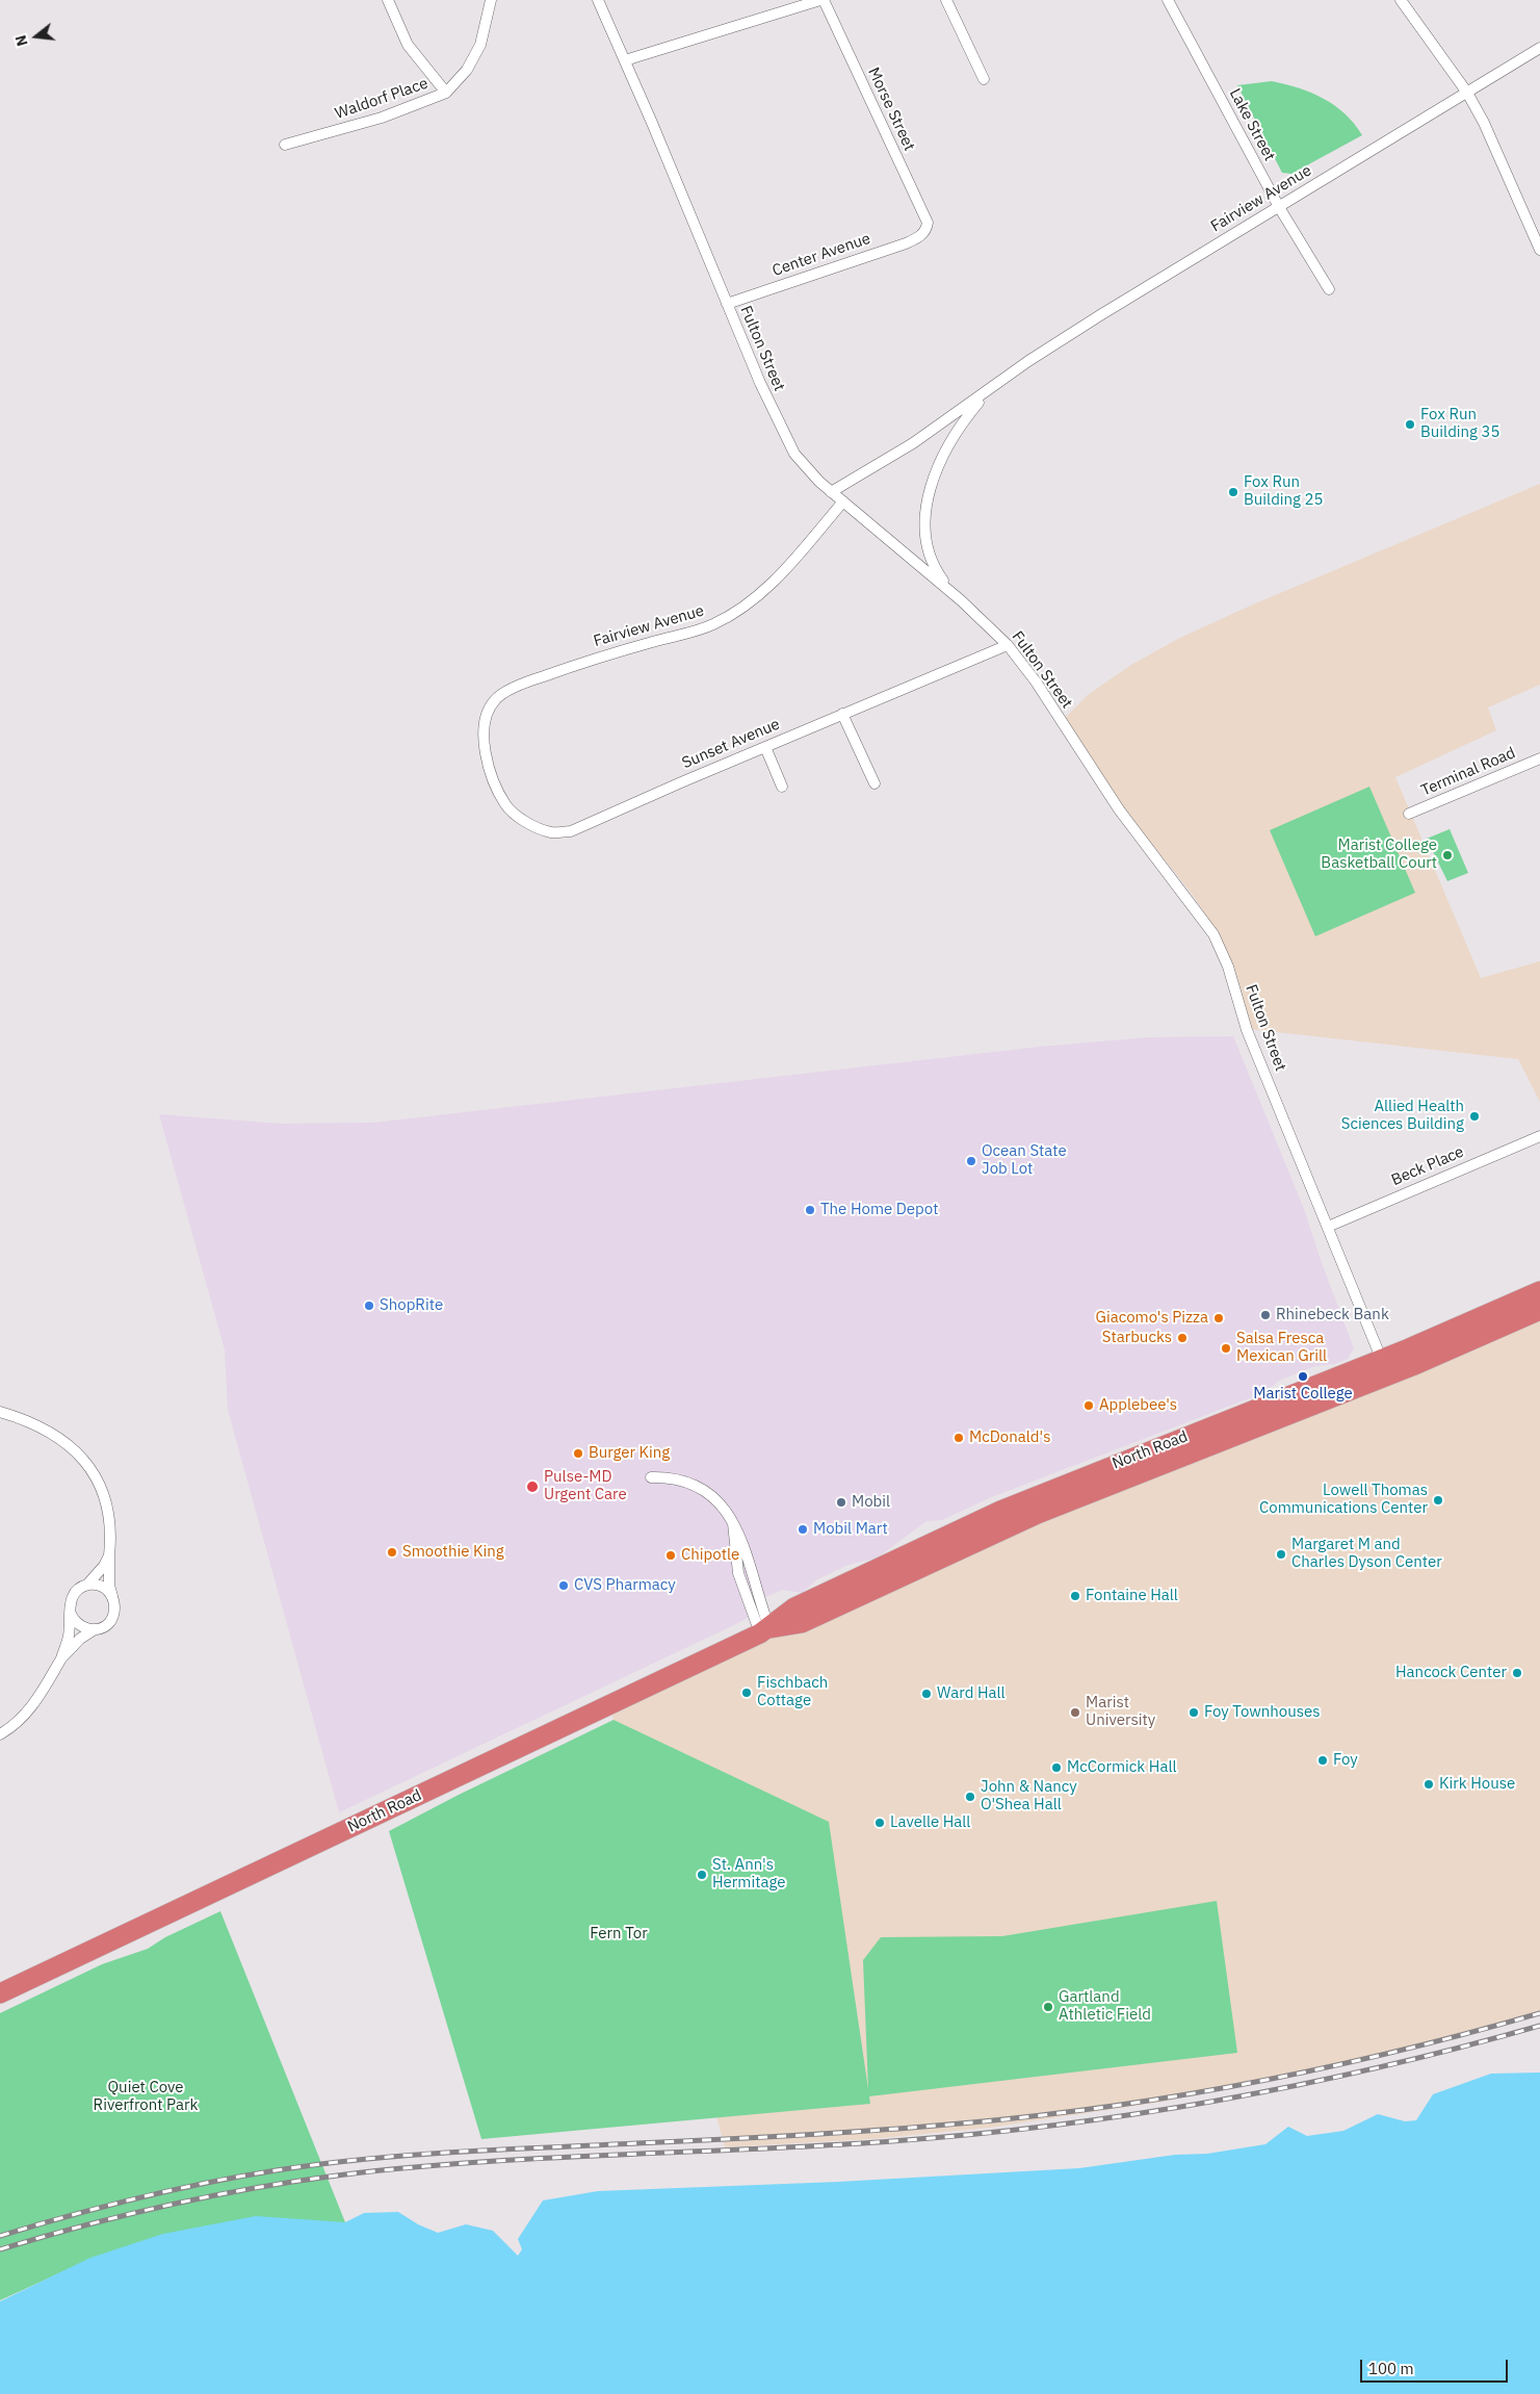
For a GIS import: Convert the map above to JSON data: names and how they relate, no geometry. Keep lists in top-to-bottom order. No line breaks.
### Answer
{"streets":{"highway":["North Road"],"street":["Waldorf Place","Morse Street","Lake Street","Fairview Avenue","Center Avenue","Fulton Street","Sunset Avenue","Terminal Road","Beck Place"]},"crossings":[["Morse Street","Center Avenue"],["Lake Street","Fairview Avenue"],["Fairview Avenue","Fulton Street"],["Fairview Avenue","Sunset Avenue"],["Center Avenue","Fulton Street"],["Fulton Street","Sunset Avenue"],["Fulton Street","Beck Place"],["Fulton Street","North Road"]],"parks":["Fern Tor","Quiet Cove Riverfront Park"],"places":["Fox Run Building 35","Fox Run Building 25","Marist College Basketball Court","Allied Health Sciences Building","Ocean State Job Lot","The Home Depot","ShopRite","Rhinebeck Bank","Giacomo's Pizza","Starbucks","Salsa Fresca Mexican Grill","Marist College","Applebee's","McDonald's","Burger King","Pulse-MD Urgent Care","Lowell Thomas Communications Center","Mobil","Mobil Mart","Smoothie King","Margaret M and Charles Dyson Center","Chipotle","CVS Pharmacy","Fontaine Hall","Hancock Center","Fischbach Cottage","Ward Hall","Marist University","Foy Townhouses","Foy","McCormick Hall","Kirk House","John & Nancy O'Shea Hall","Lavelle Hall","St. Ann's Hermitage","Gartland Athletic Field"],"scale_bar":"100 m","north":"left"}
